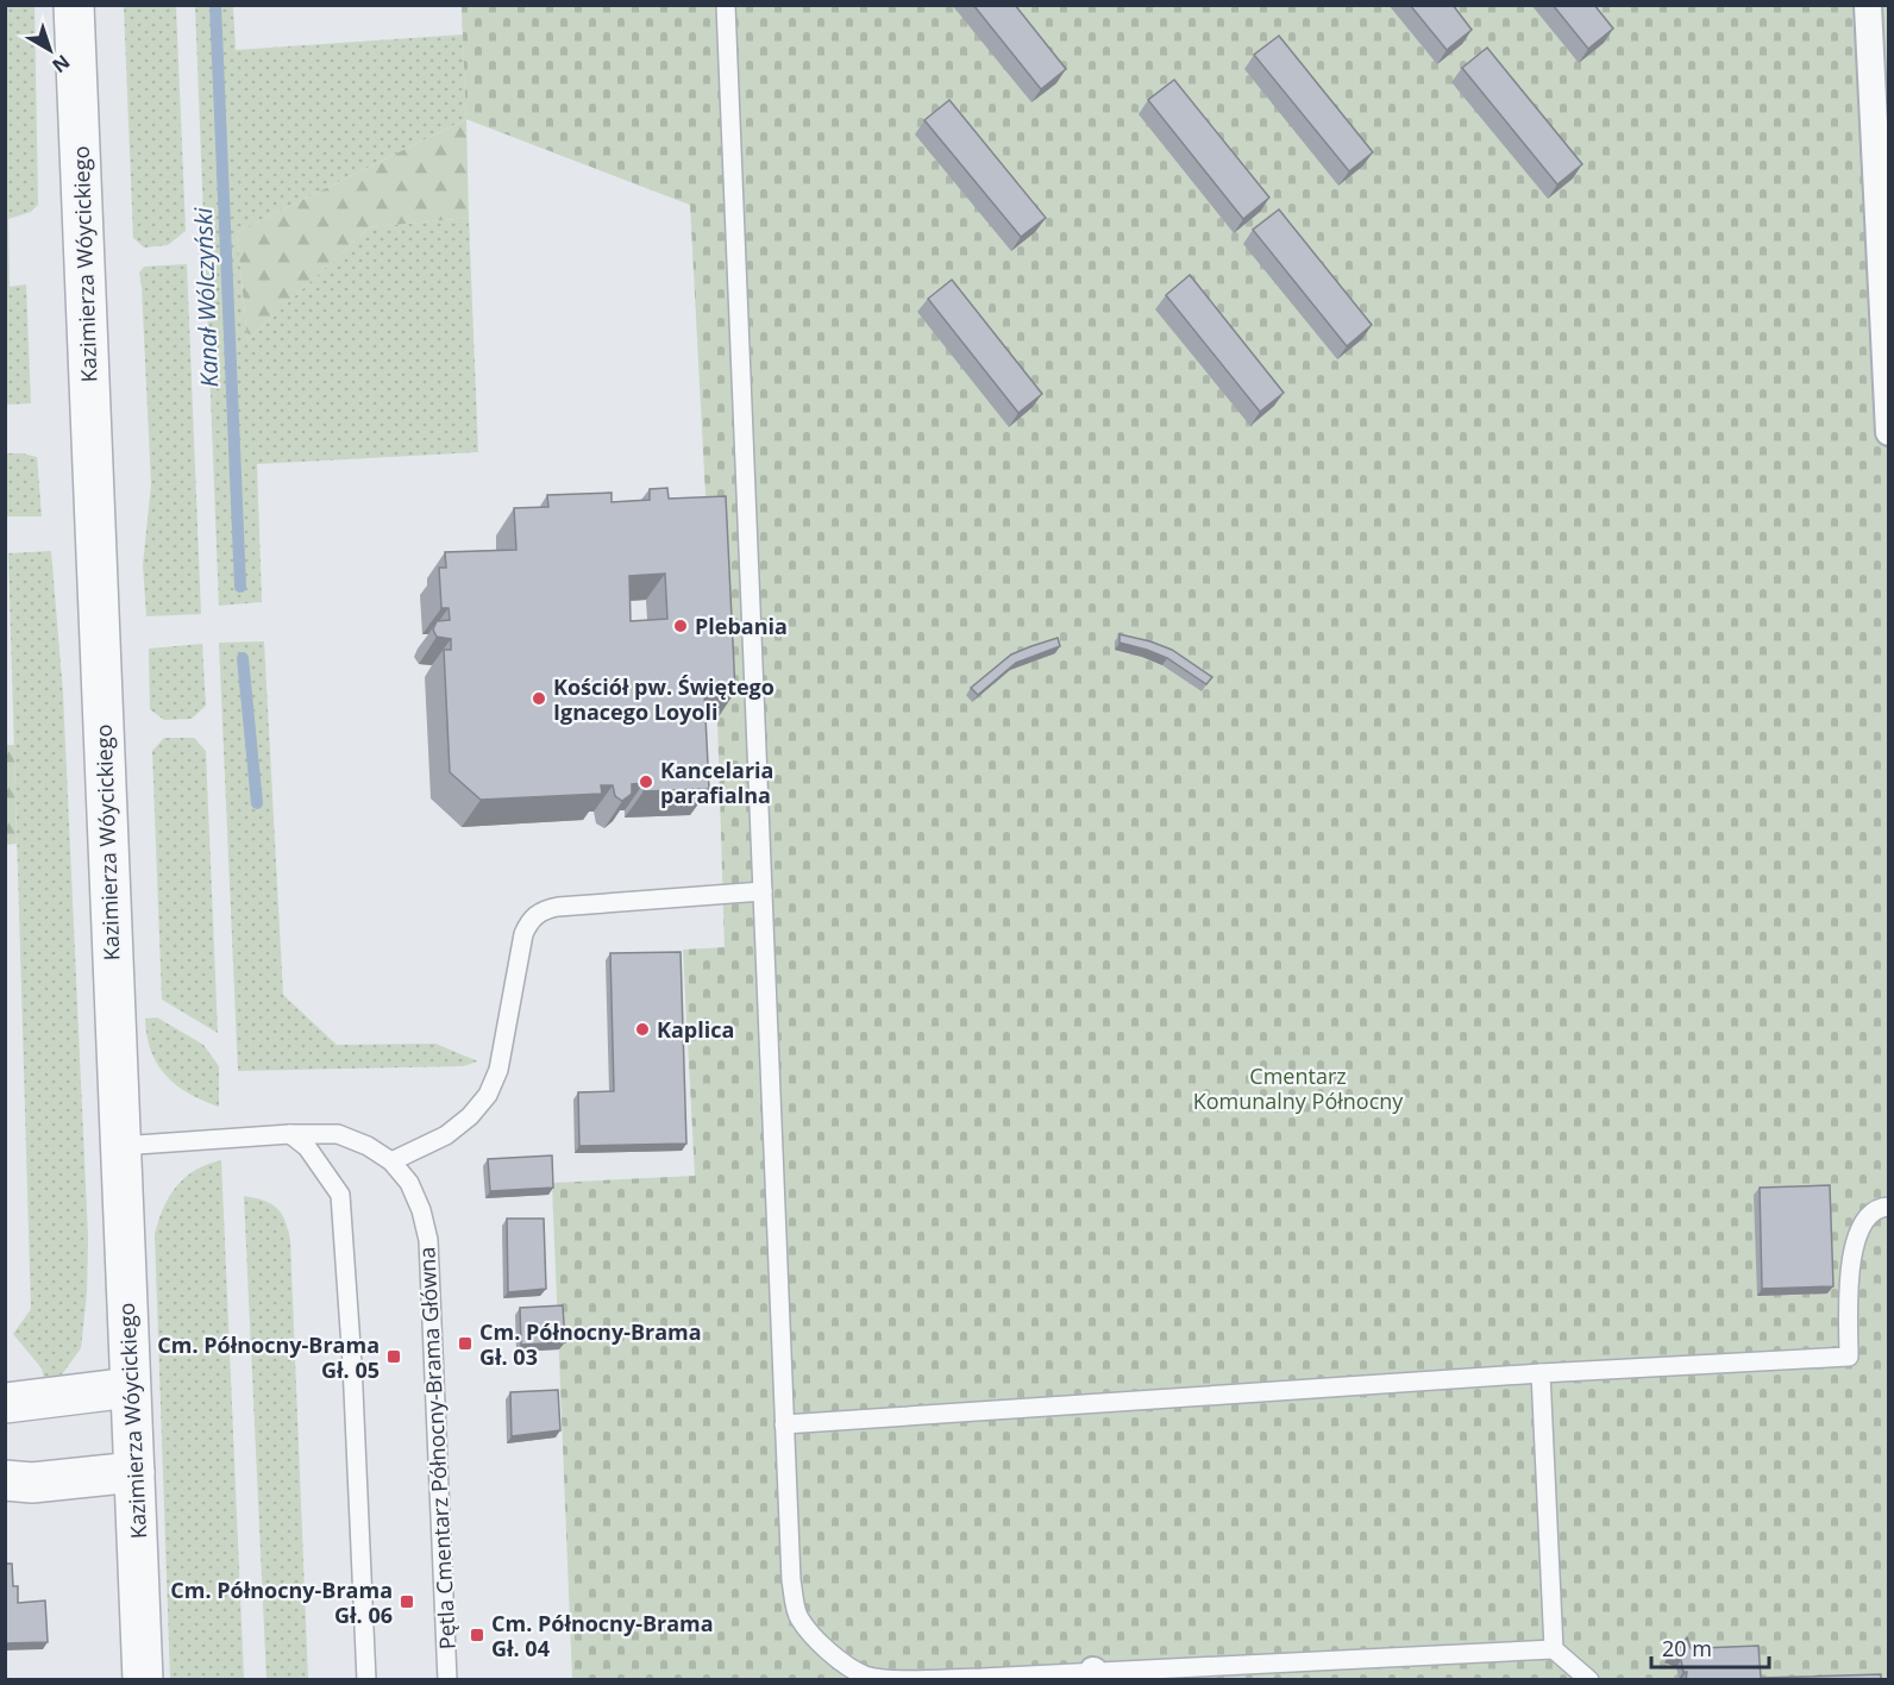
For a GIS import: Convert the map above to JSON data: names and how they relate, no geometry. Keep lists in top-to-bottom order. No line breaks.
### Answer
{"streets":{"street":["Kazimierza Wóycickiego"],"lane":["Pętla Cmentarz Północny-Brama Główna"]},"crossings":[["Kazimierza Wóycickiego","Pętla Cmentarz Północny-Brama Główna"]],"water":["Kanał Wólczyński"],"parks":["Cmentarz Komunalny Północny"],"places":{"other":["Plebania","Kościół pw. Świętego Ignacego Loyoli","Kancelaria parafialna","Kaplica"],"transit":["Cm. Północny-Brama Gł. 03","Cm. Północny-Brama Gł. 05","Cm. Północny-Brama Gł. 06","Cm. Północny-Brama Gł. 04"]},"scale_bar":"20 m","north":"bottom right"}
